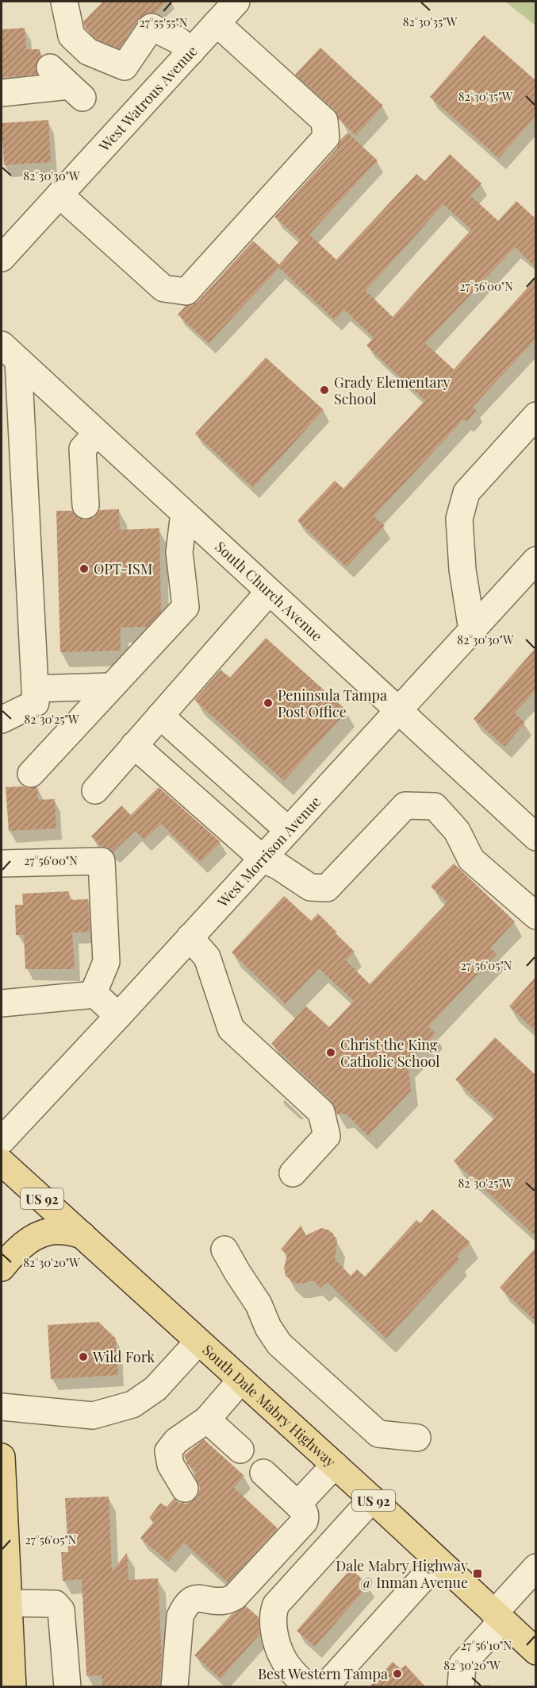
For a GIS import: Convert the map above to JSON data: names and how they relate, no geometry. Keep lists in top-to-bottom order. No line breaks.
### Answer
{"streets":{"main road":["US 92","South Dale Mabry Highway"],"street":["West Watrous Avenue","South Church Avenue","West Morrison Avenue"]},"crossings":[["South Church Avenue","West Morrison Avenue"]],"places":{"other":["Grady Elementary School","OPT-ISM","Peninsula Tampa Post Office","Christ the King Catholic School","Wild Fork","Best Western Tampa"],"transit":["Dale Mabry Highway @ Inman Avenue"]},"coordinates":["82°30'35\"W","27°55'55\"N","82°30'30\"W","27°56'00\"N","82°30'25\"W","27°56'05\"N","82°30'20\"W","27°56'10\"N"]}
